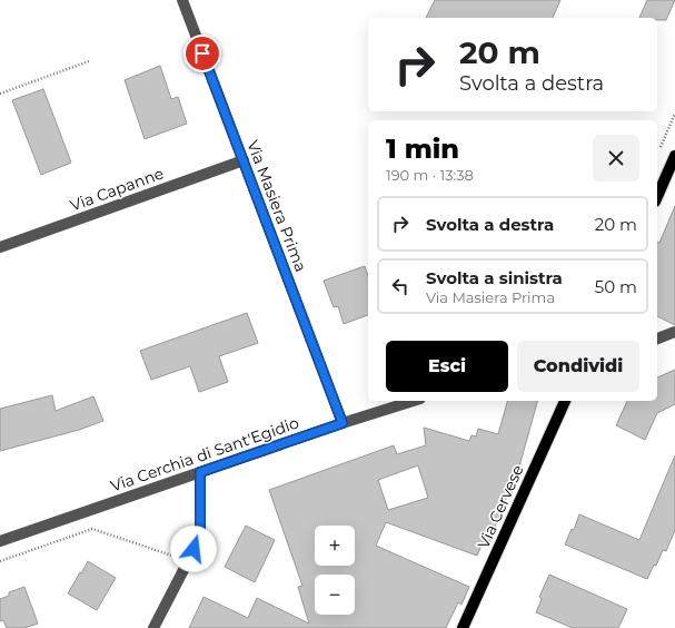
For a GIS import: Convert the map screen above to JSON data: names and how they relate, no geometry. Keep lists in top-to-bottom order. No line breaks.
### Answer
{"streets":{"main road":["Via Cervese"],"street":["Via Capanne","Via Masiera Prima","Via Cerchia di Sant'Egidio"]},"crossings":[["Via Capanne","Via Masiera Prima"],["Via Masiera Prima","Via Cerchia di Sant'Egidio"]],"page":{"turn":["20 m","Svolta a destra"],"heading":["1 min","190 m · 13:38"],"list":[{"name":"Svolta a destra","value":"20 m"},{"name":"Svolta a sinistra","note":"Via Masiera Prima","value":"50 m"}],"buttons":["Esci","Condividi"],"map_buttons":["+","−"]}}
